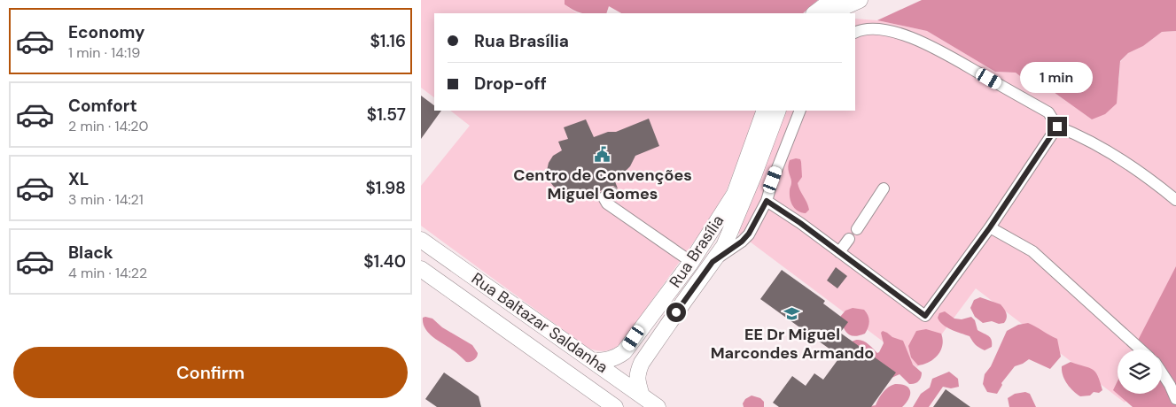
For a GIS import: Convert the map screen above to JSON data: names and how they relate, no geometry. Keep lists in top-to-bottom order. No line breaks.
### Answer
{"streets":{"main road":["Rua Brasília","Rua Baltazar Saldanha"]},"crossings":[["Rua Brasília","Rua Baltazar Saldanha"]],"places":{"public building":["Centro de Convenções Miguel Gomes"],"school or university":["EE Dr Miguel Marcondes Armando"]},"page":{"list":[{"name":"Economy","note":"1 min · 14:19","value":"$1.16"},{"name":"Comfort","note":"2 min · 14:20","value":"$1.57"},{"name":"XL","note":"3 min · 14:21","value":"$1.98"},{"name":"Black","note":"4 min · 14:22","value":"$1.40"}],"banner":["Rua Brasília","Drop-off"],"bubble":"1 min","buttons":"Confirm"}}
